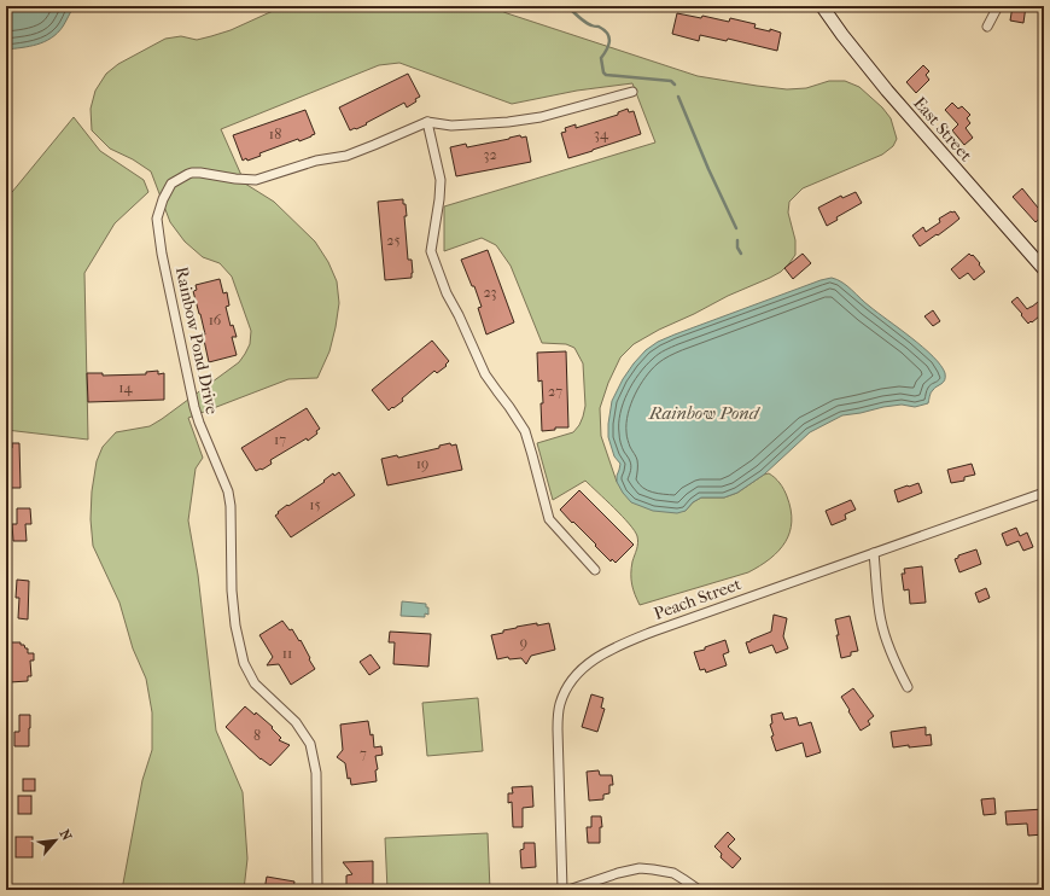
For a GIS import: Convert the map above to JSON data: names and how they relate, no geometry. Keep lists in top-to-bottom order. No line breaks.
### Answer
{"streets":{"main road":["East Street"],"street":["Rainbow Pond Drive","Peach Street"]},"water":["Rainbow Pond"],"house_numbers":["18","34","32","25","23","16","14","27","17","19","15","9","11","8","7"],"north":"top right"}
